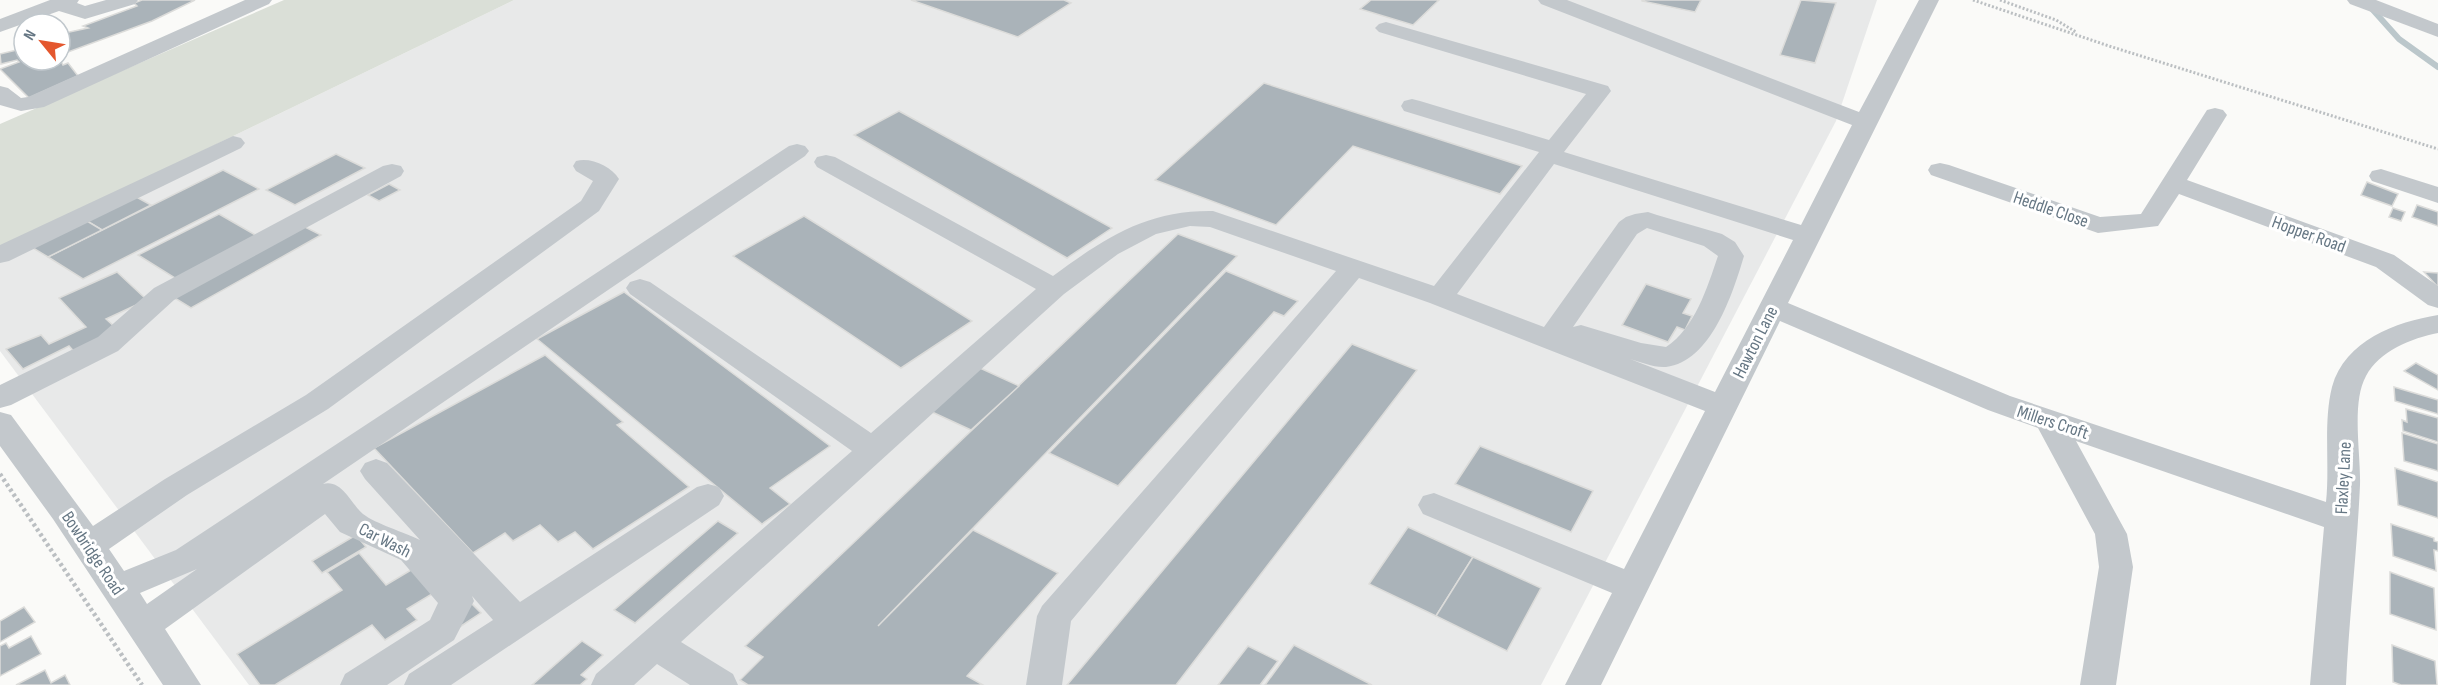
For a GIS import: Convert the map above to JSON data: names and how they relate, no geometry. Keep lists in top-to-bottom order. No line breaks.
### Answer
{"streets":{"street":["Heddle Close","Hopper Road","Hawton Lane","Millers Croft","Flaxley Lane","Car Wash","Bowbridge Road"]},"crossings":[["Heddle Close","Hopper Road"],["Hawton Lane","Millers Croft"],["Millers Croft","Flaxley Lane"],["Car Wash","Bowbridge Road"]],"north":"top left"}
